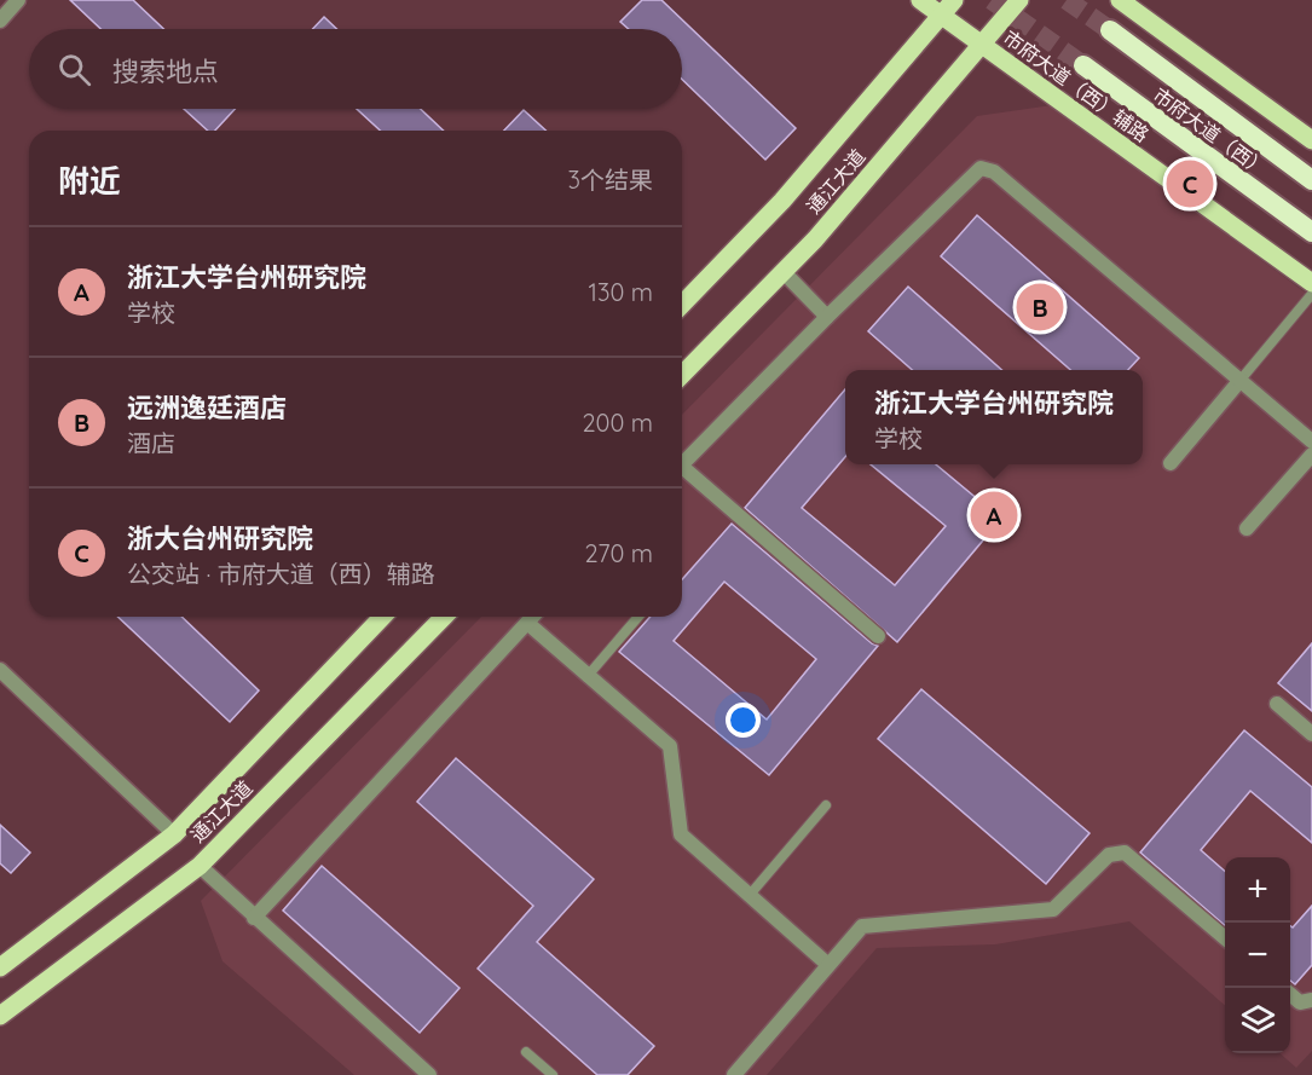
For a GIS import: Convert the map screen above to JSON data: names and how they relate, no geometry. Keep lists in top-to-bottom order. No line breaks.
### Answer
{"streets":{"highway":["市府大道（西）"],"main road":["市府大道（西）辅路","通江大道"]},"crossings":[["市府大道（西）辅路","通江大道"]],"page":{"search":"搜索地点","heading":["附近","3个结果"],"pins":["C","B","A"],"list":[{"mark":"A","name":"浙江大学台州研究院","note":"学校","value":"130 m"},{"mark":"B","name":"远洲逸廷酒店","note":"酒店","value":"200 m"},{"mark":"C","name":"浙大台州研究院","note":"公交站 · 市府大道（西）辅路","value":"270 m"}],"popup":["浙江大学台州研究院","学校"],"map_buttons":["+","−"]}}
